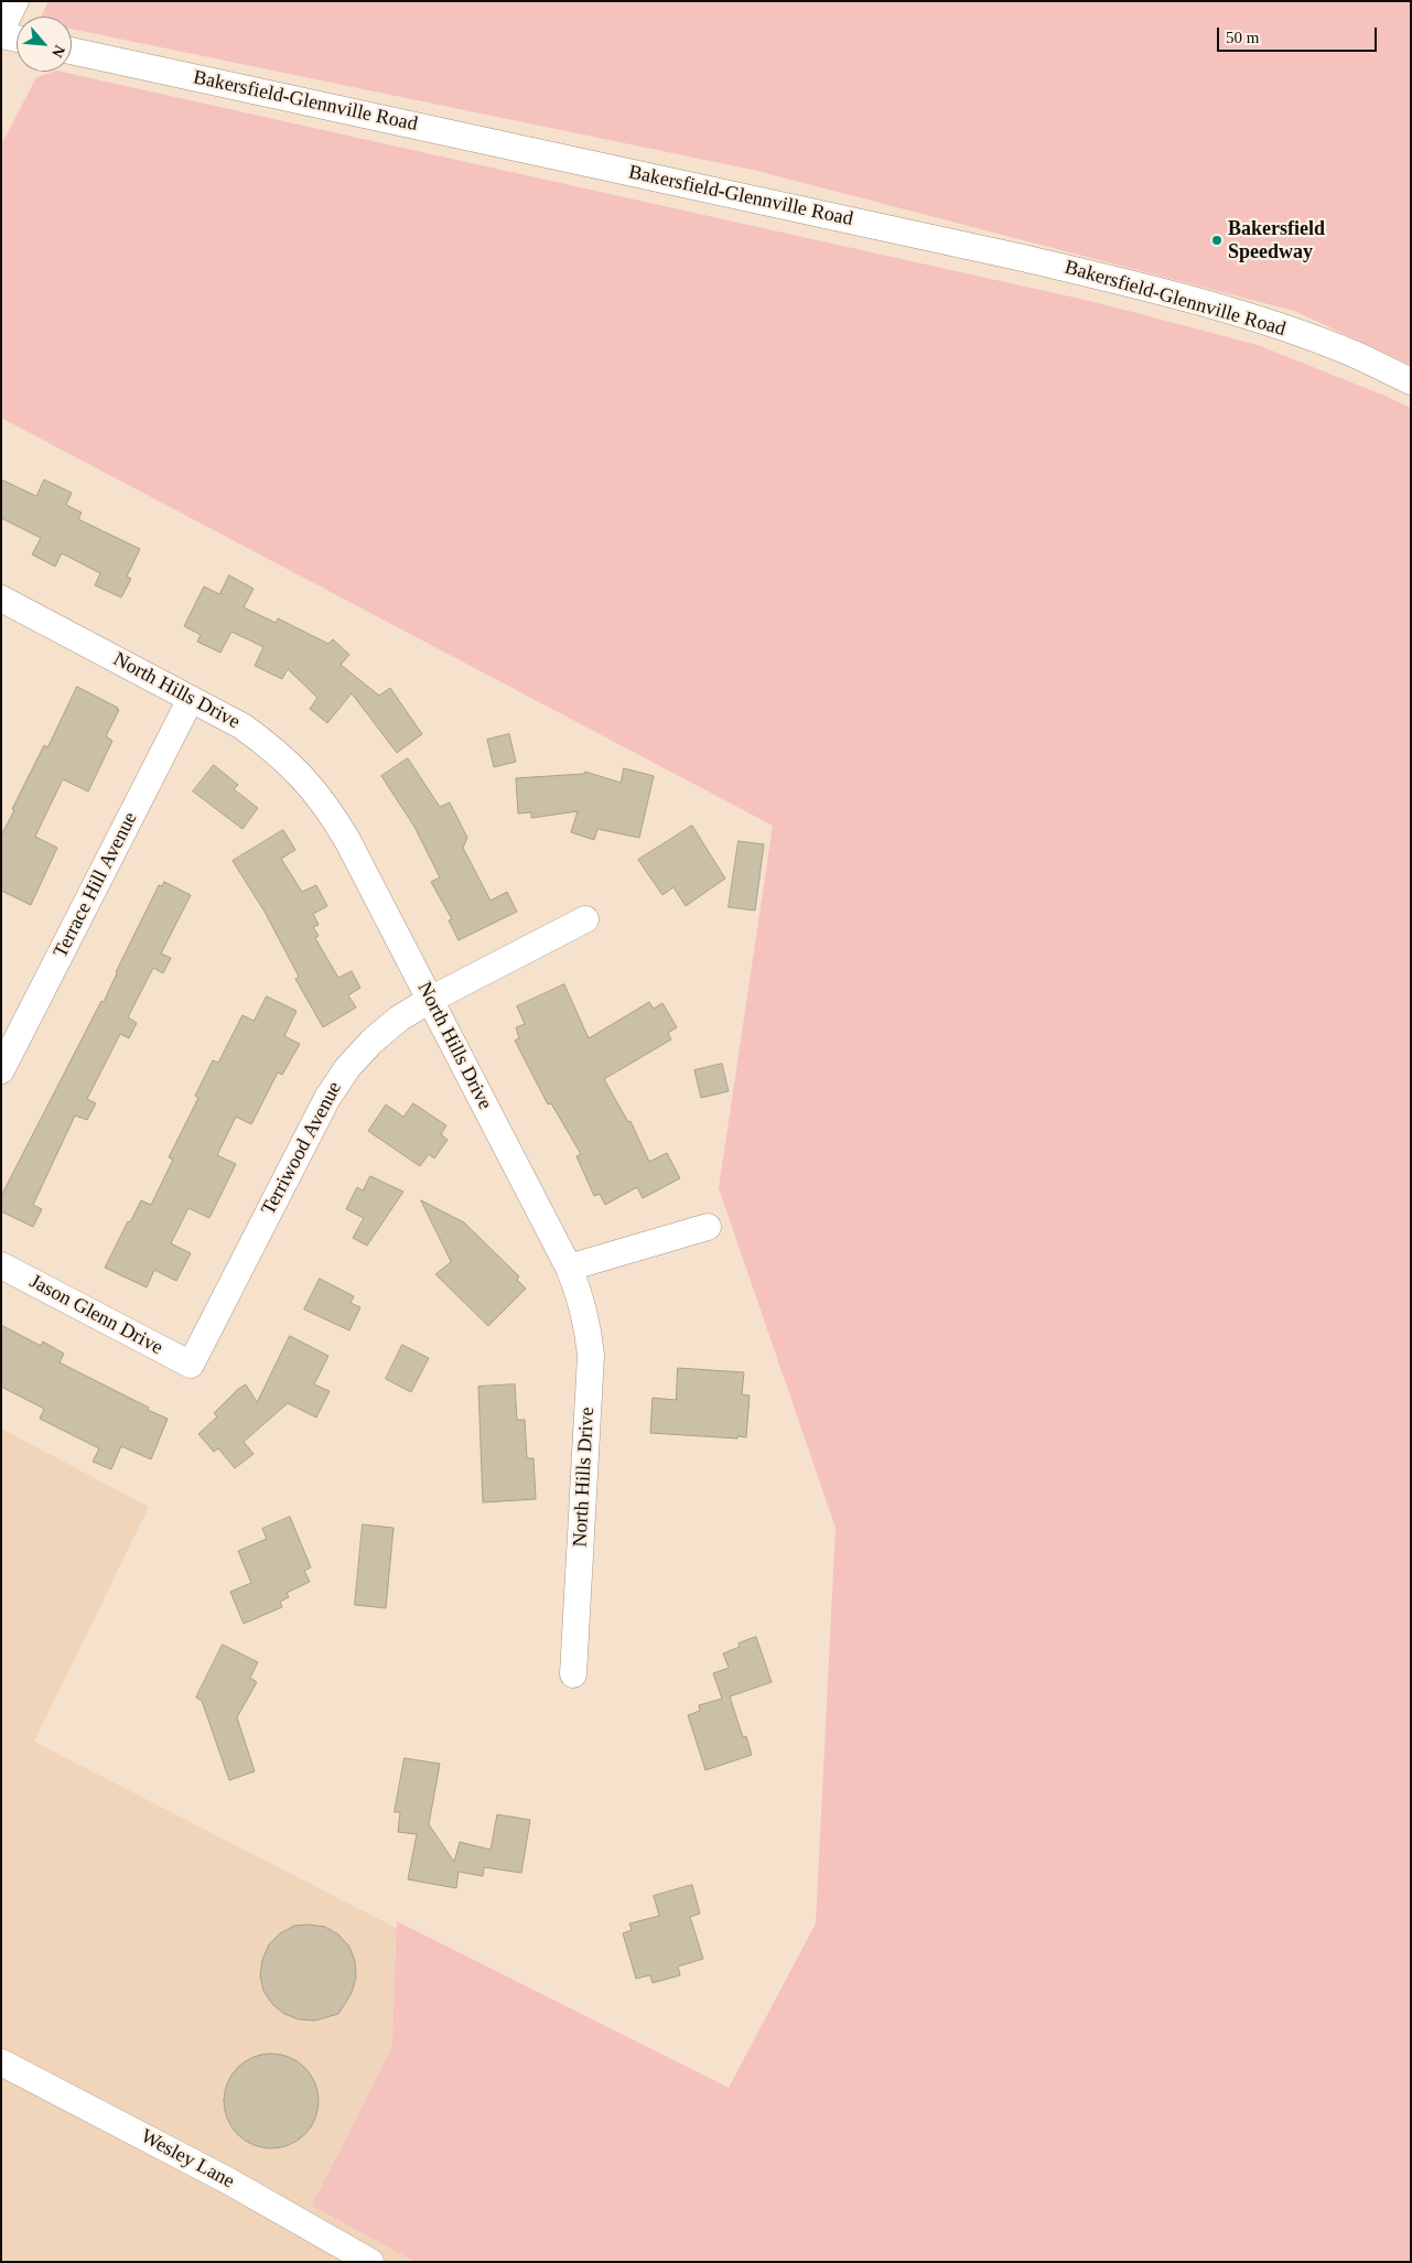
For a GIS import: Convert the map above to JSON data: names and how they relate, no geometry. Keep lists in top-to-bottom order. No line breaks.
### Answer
{"streets":{"street":["Bakersfield-Glennville Road","North Hills Drive","Terrace Hill Avenue","Terriwood Avenue","Jason Glenn Drive","Wesley Lane"]},"crossings":[["North Hills Drive","Terrace Hill Avenue"],["North Hills Drive","Terriwood Avenue"],["Terriwood Avenue","Jason Glenn Drive"]],"places":["Bakersfield Speedway"],"scale_bar":"50 m","north":"bottom right"}
